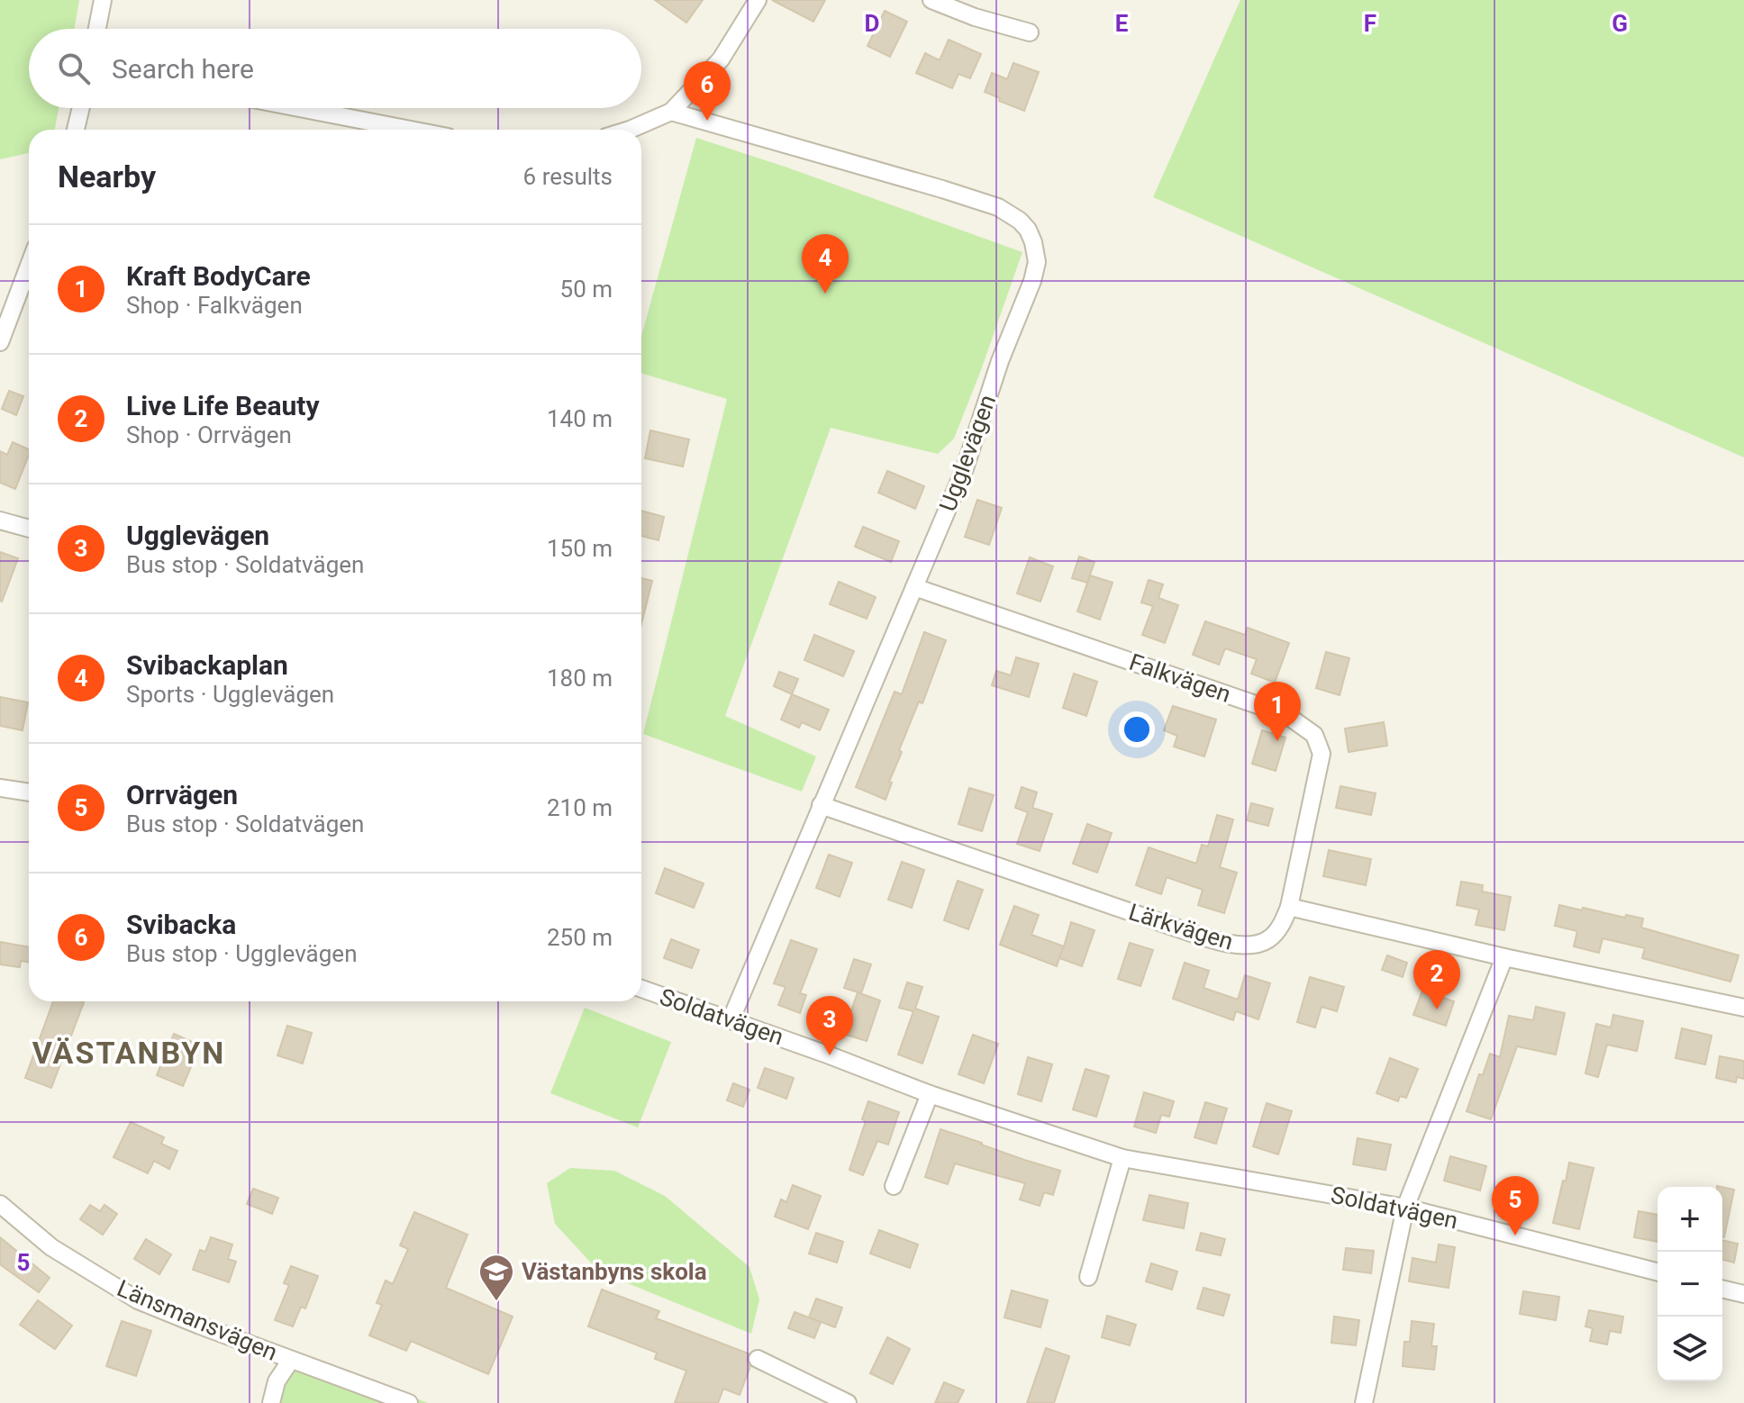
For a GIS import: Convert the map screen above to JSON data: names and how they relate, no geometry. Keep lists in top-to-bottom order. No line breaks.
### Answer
{"streets":{"street":["Ugglevägen","Falkvägen","Lärkvägen","Soldatvägen","Länsmansvägen"]},"crossings":[["Ugglevägen","Falkvägen"],["Ugglevägen","Lärkvägen"],["Ugglevägen","Soldatvägen"],["Falkvägen","Lärkvägen"]],"districts":["VÄSTANBYN"],"places":{"school or university":["Västanbyns skola"]},"page":{"search":"Search here","pins":["6","4","1","2","3","5"],"heading":["Nearby","6 results"],"list":[{"mark":"1","name":"Kraft BodyCare","note":"Shop · Falkvägen","value":"50 m"},{"mark":"2","name":"Live Life Beauty","note":"Shop · Orrvägen","value":"140 m"},{"mark":"3","name":"Ugglevägen","note":"Bus stop · Soldatvägen","value":"150 m"},{"mark":"4","name":"Svibackaplan","note":"Sports · Ugglevägen","value":"180 m"},{"mark":"5","name":"Orrvägen","note":"Bus stop · Soldatvägen","value":"210 m"},{"mark":"6","name":"Svibacka","note":"Bus stop · Ugglevägen","value":"250 m"}],"map_buttons":["+","−"]},"grid":{"columns":["D","E","F","G"],"rows":["5"]}}
